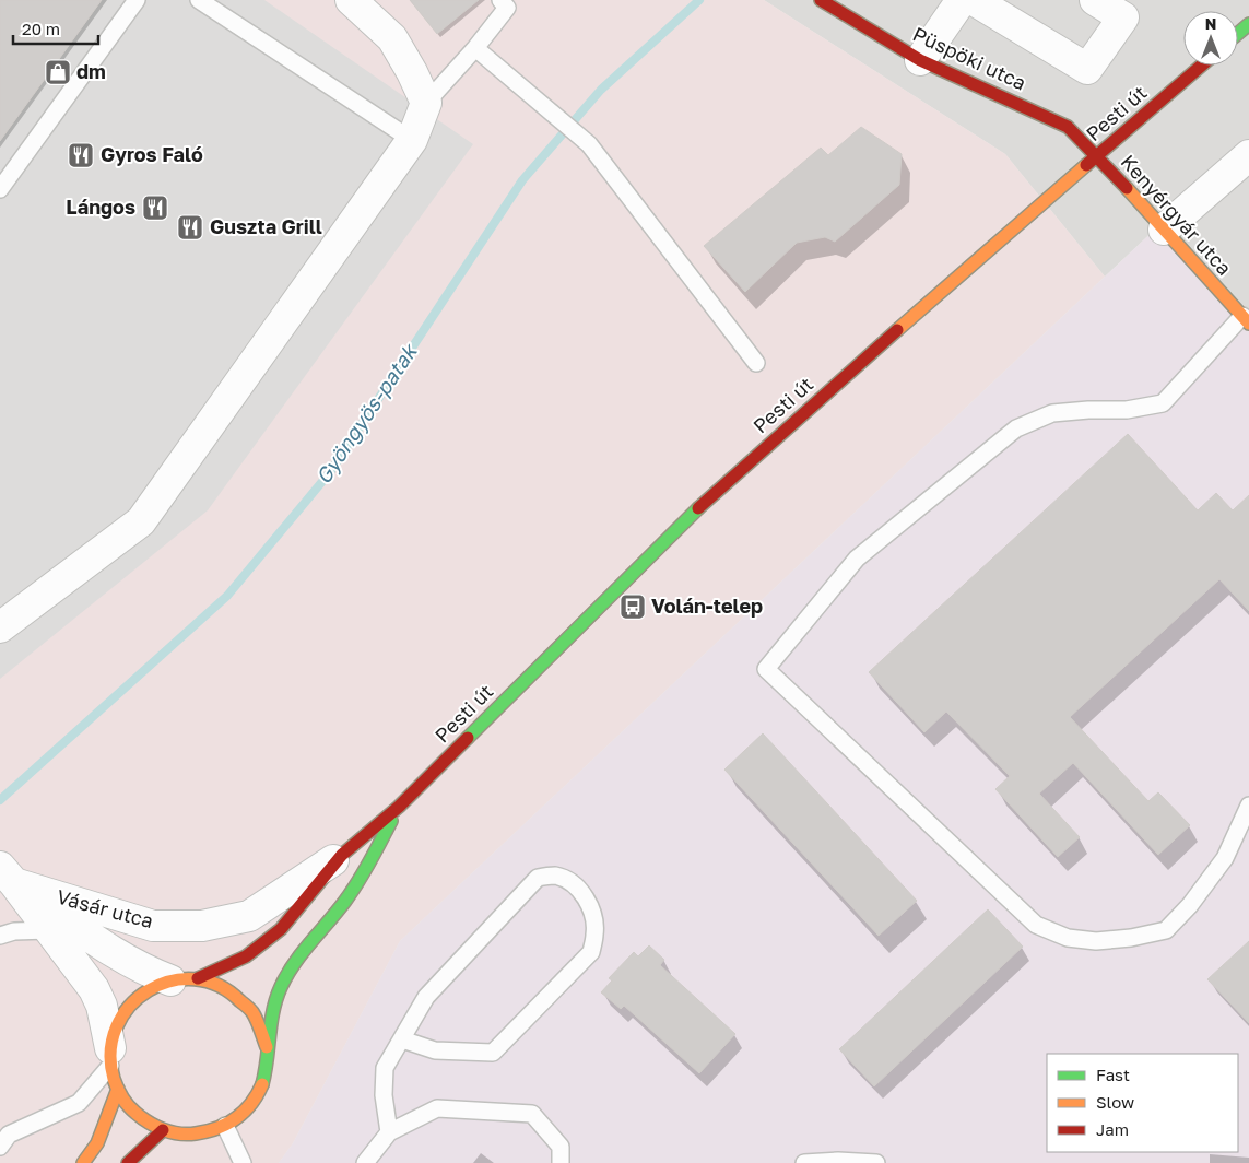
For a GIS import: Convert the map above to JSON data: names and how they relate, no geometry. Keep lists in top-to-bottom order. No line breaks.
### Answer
{"streets":{"main road":["Püspöki utca","Pesti út","Kenyérgyár utca"],"street":["Vásár utca"]},"crossings":[["Püspöki utca","Pesti út"],["Püspöki utca","Kenyérgyár utca"],["Pesti út","Kenyérgyár utca"],["Pesti út","Vásár utca"]],"water":["Gyöngyös-patak"],"places":{"shop":["dm"],"restaurant":["Gyros Faló","Lángos","Guszta Grill"],"bus stop":["Volán-telep"]},"legend":["Fast","Slow","Jam"],"scale_bar":"20 m","north":"top"}
